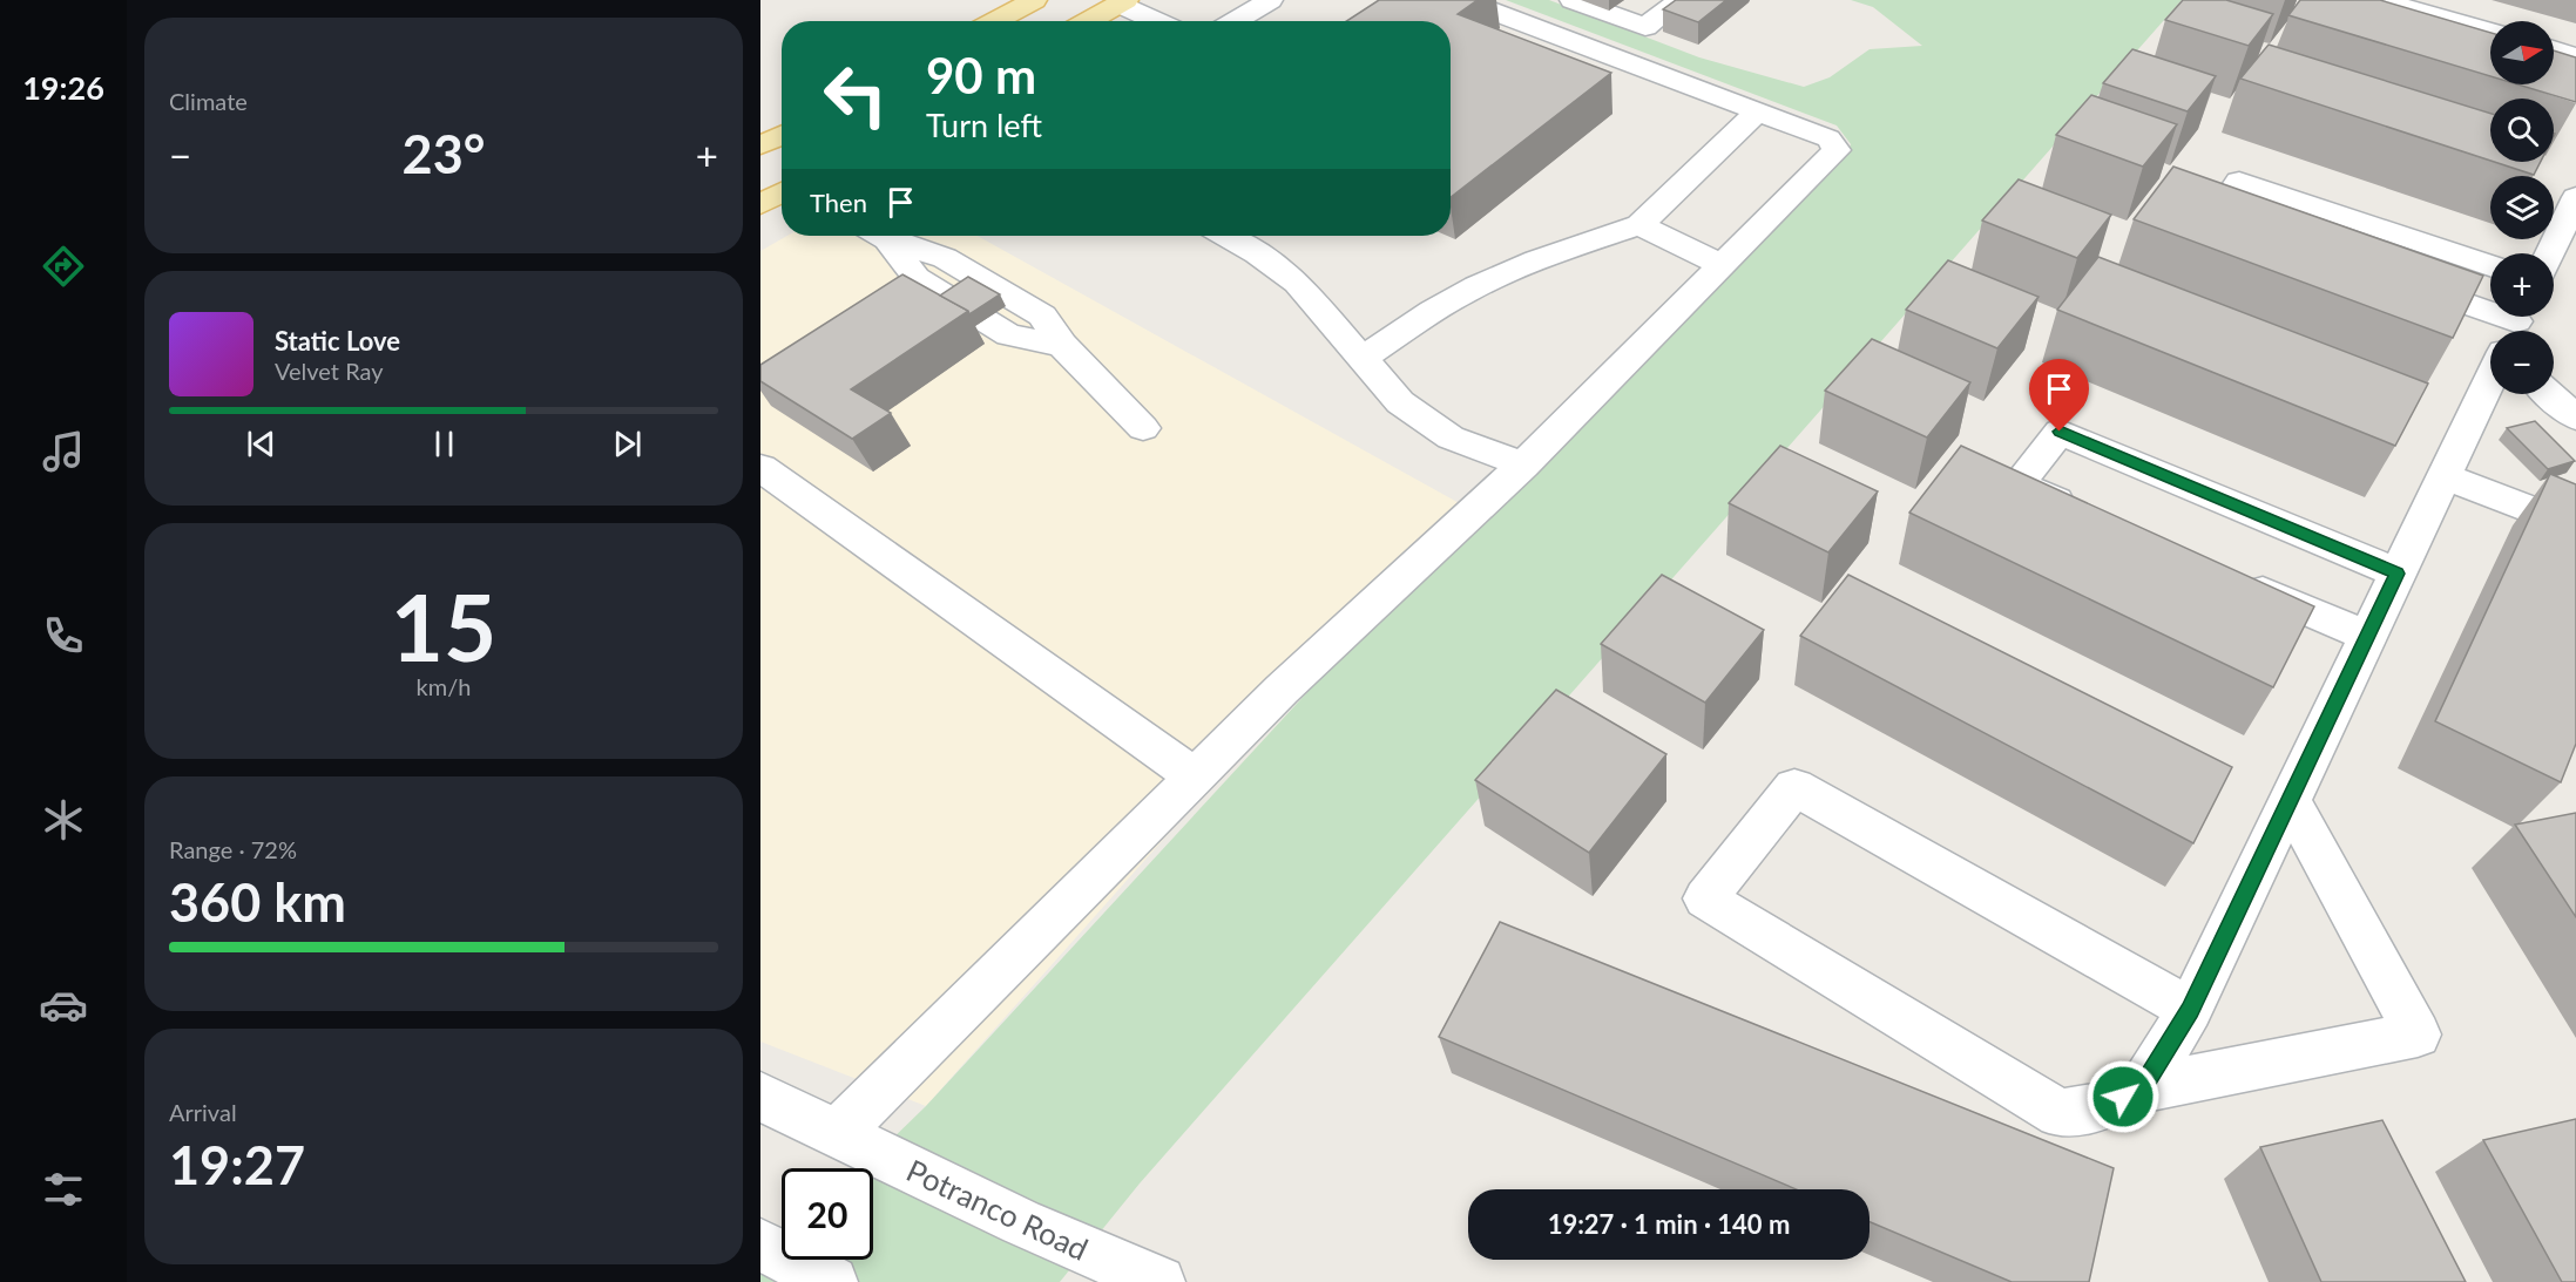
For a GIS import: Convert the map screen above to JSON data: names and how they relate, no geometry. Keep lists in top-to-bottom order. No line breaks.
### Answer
{"streets":{"street":["Potranco Road"]},"north":"right","page":{"tabs":"19:26","tile":["Climate",["15","km/h"],["Range · 72%","360 km"],["Arrival","19:27"]],"map_buttons":["+","−"],"turn":["90 m","Turn left"],"heat":["−","23°","+"],"then":"Then","song":["Static Love","Velvet Ray"],"limit":"20","trip":"19:27 · 1 min · 140 m"}}
